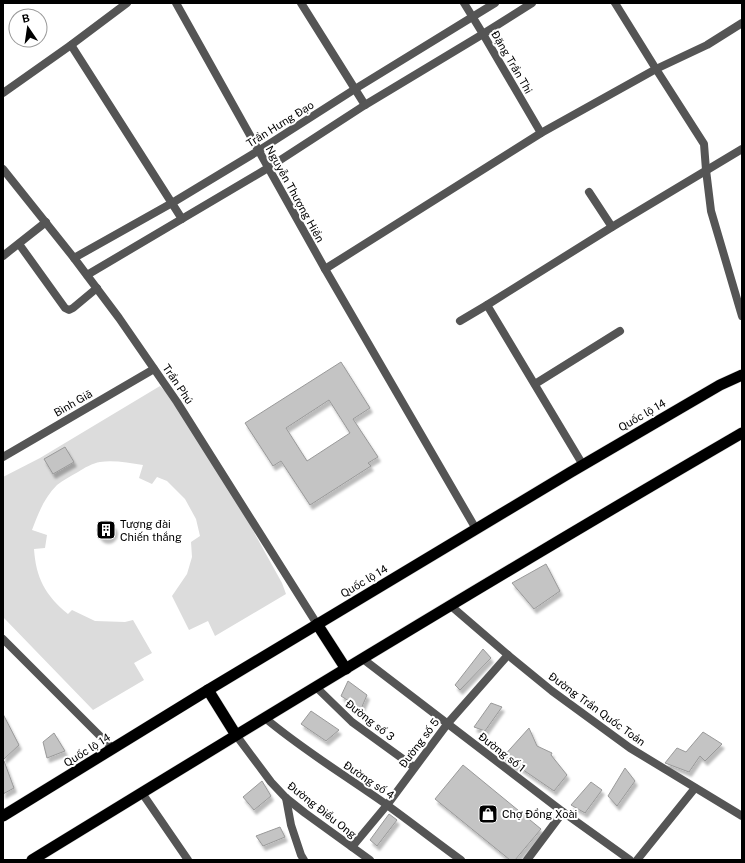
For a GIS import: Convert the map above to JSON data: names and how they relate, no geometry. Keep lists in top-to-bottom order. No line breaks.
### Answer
{"streets":{"highway":["Quốc lộ 14"],"street":["Đặng Trần Thi","Trần Hưng Đạo","Nguyễn Thượng Hiền","Trần Phú","Bình Giã","Đường Trần Quốc Toản","Đường số 3","Đường số 5","Đường số 1","Đường số 4","Đường Điểu Ong"]},"crossings":[["Đặng Trần Thi","Trần Hưng Đạo"],["Trần Hưng Đạo","Nguyễn Thượng Hiền"],["Trần Hưng Đạo","Trần Phú"],["Nguyễn Thượng Hiền","Quốc lộ 14"],["Trần Phú","Bình Giã"],["Trần Phú","Quốc lộ 14"],["Đường Trần Quốc Toản","Đường số 5"],["Đường số 3","Đường số 5"],["Đường số 5","Đường số 1"],["Đường số 5","Đường số 4"],["Đường số 5","Đường Điểu Ong"]],"places":{"building":["Tượng đài Chiến thắng"],"shop":["Chợ Đồng Xoài"]},"north":"top"}
